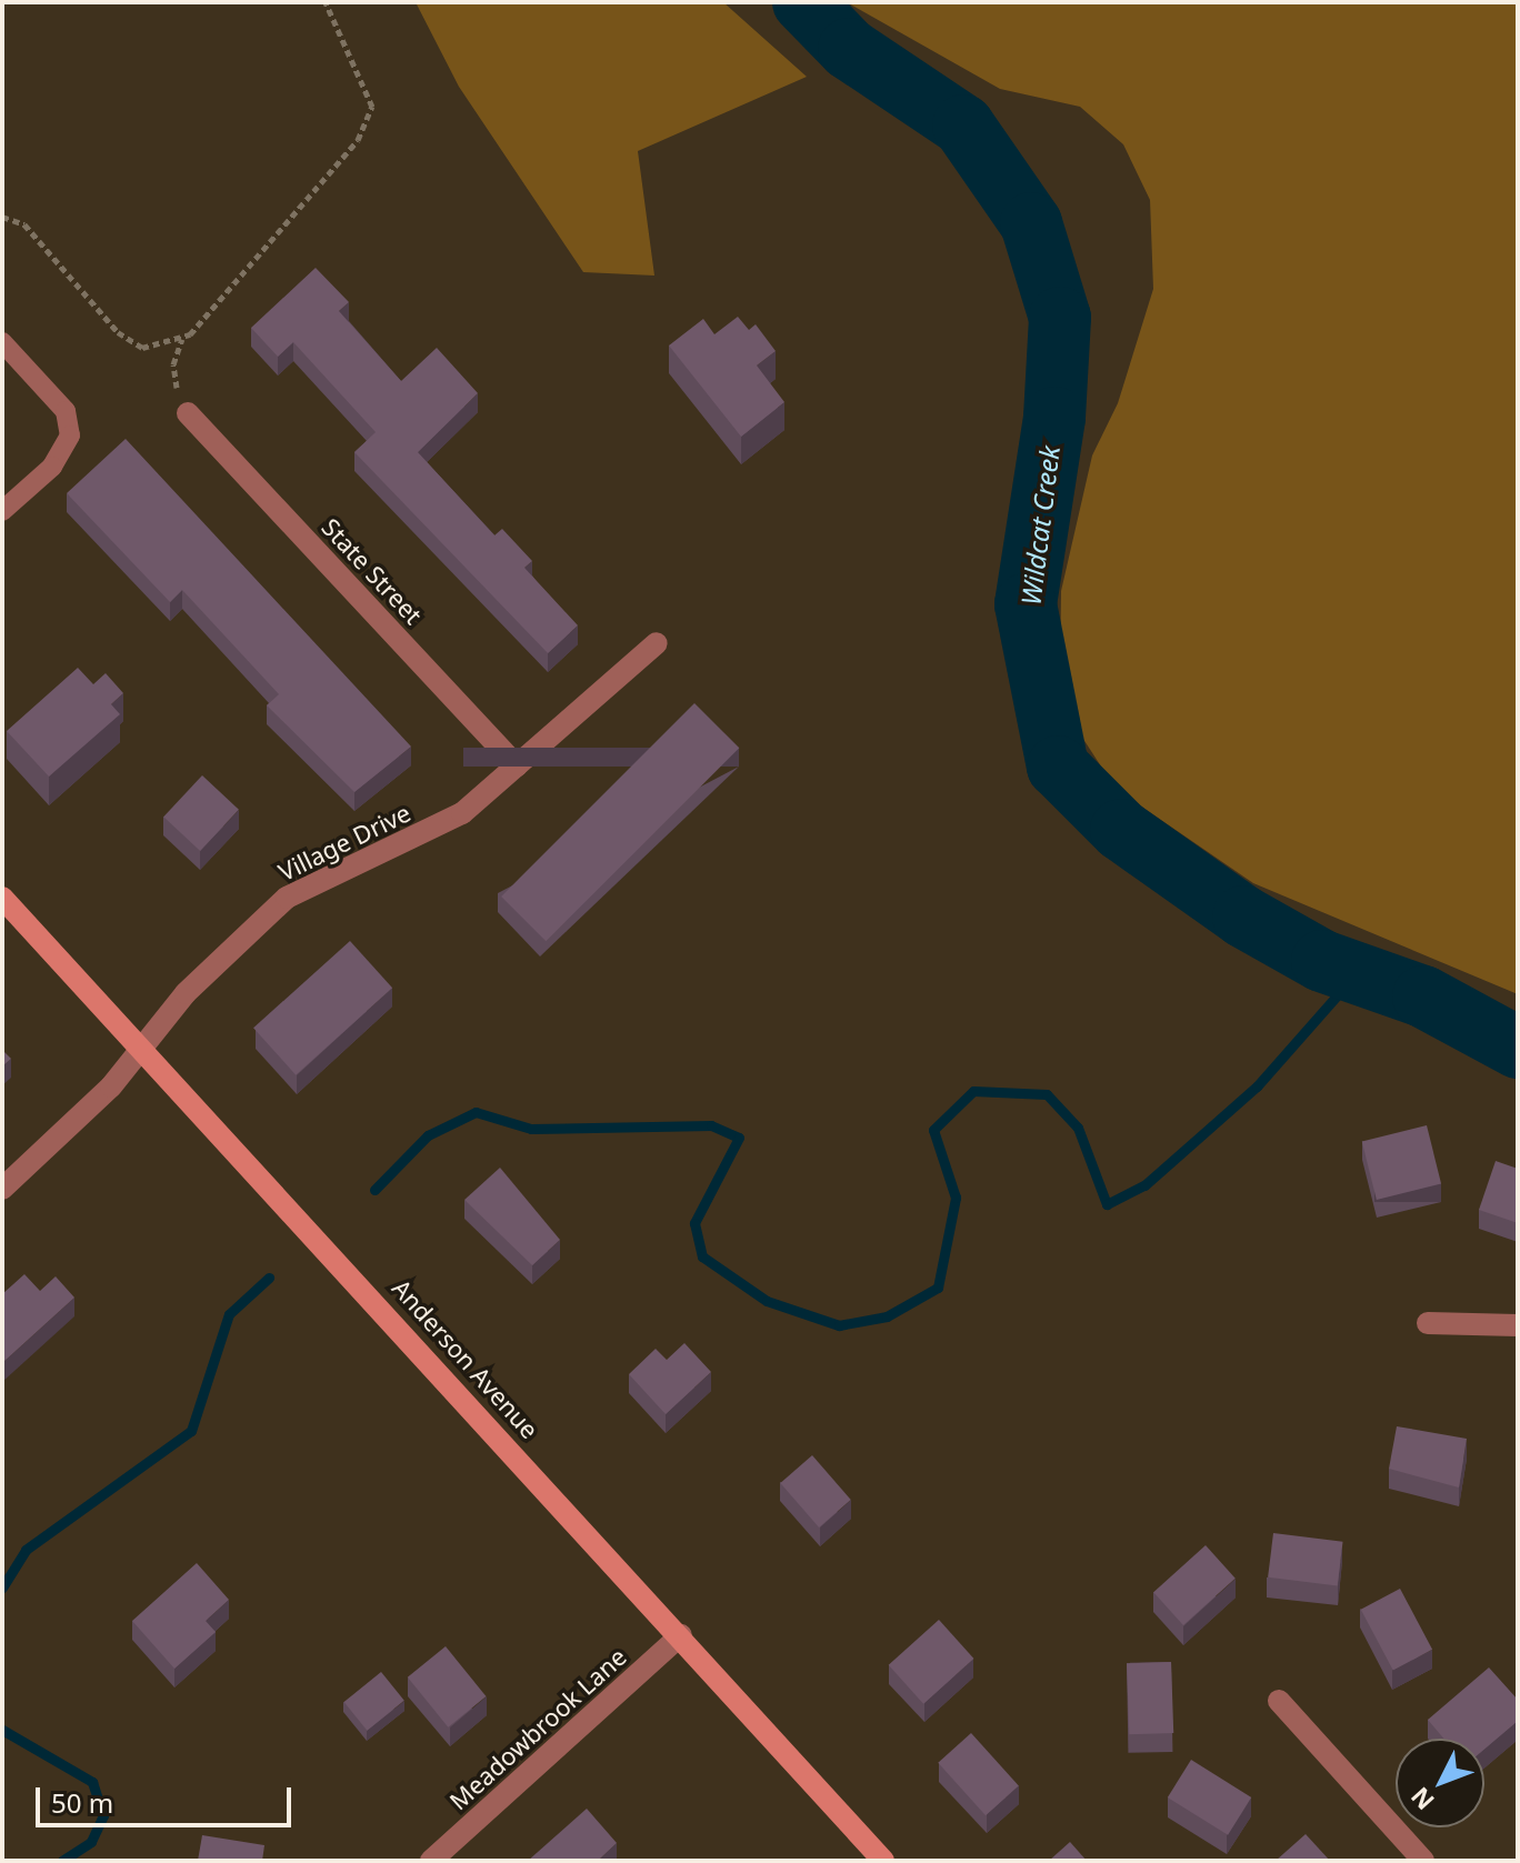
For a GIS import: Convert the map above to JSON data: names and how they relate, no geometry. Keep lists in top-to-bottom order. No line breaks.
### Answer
{"streets":{"main road":["Anderson Avenue"],"street":["State Street","Village Drive","Meadowbrook Lane"]},"crossings":[["State Street","Village Drive"],["Village Drive","Anderson Avenue"],["Anderson Avenue","Meadowbrook Lane"]],"water":["Wildcat Creek"],"scale_bar":"50 m","north":"bottom left"}
